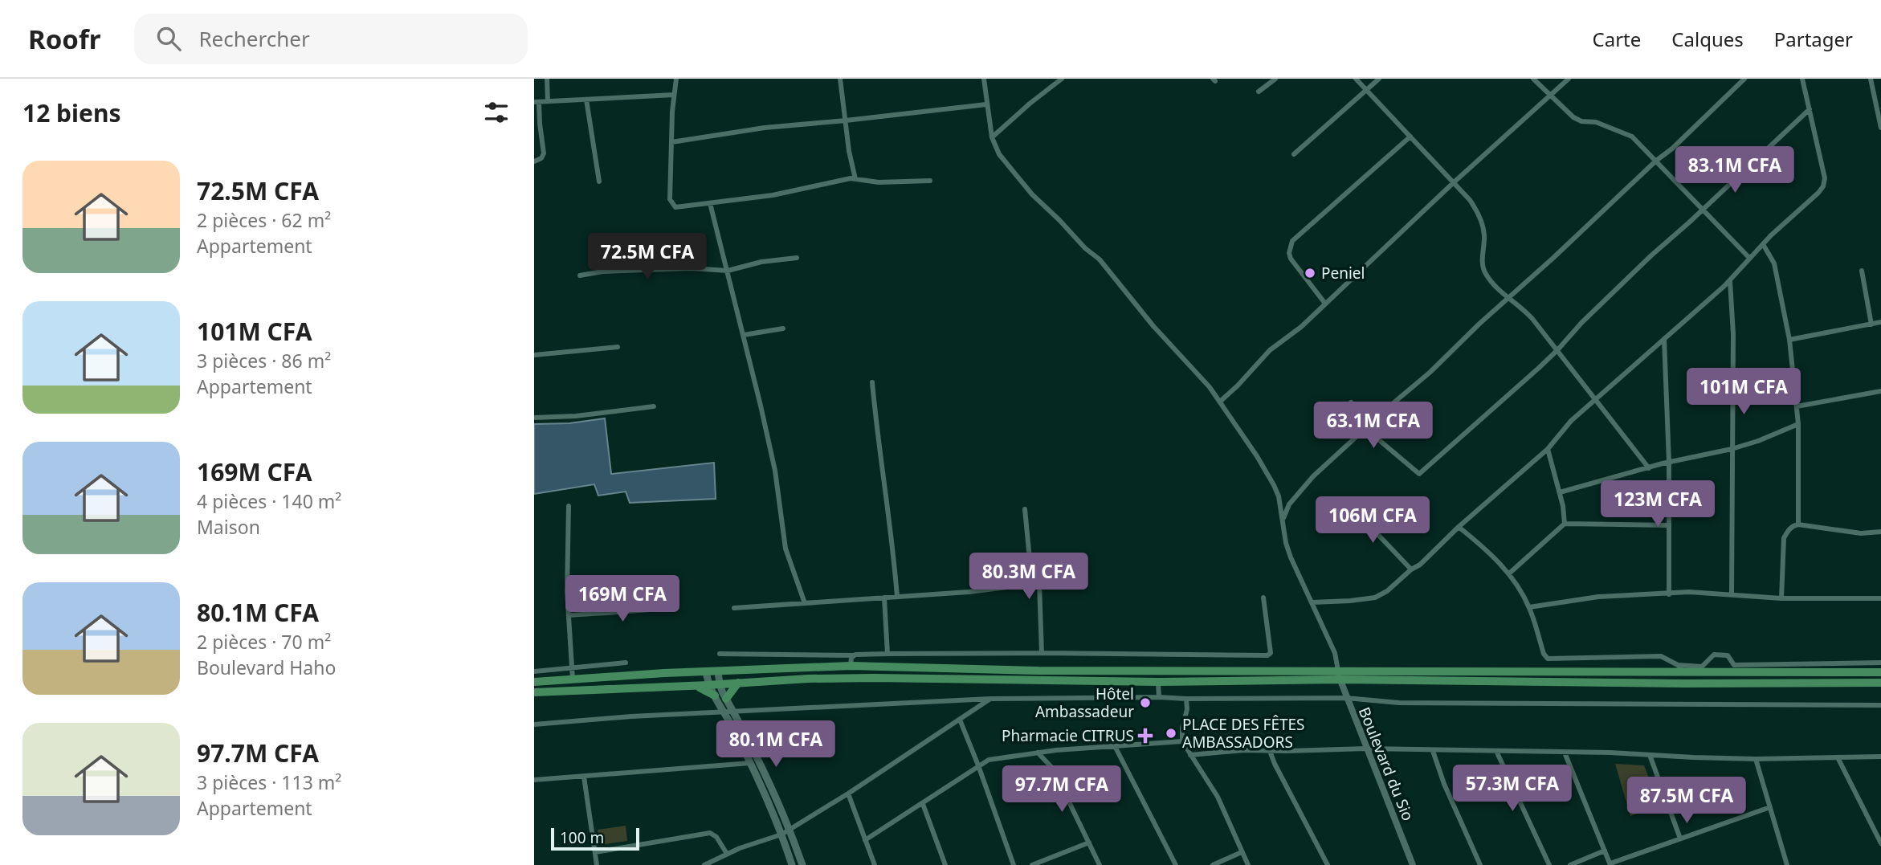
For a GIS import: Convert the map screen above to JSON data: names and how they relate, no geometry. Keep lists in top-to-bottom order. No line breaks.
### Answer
{"streets":{"street":["Boulevard du Sio"]},"places":{"other":["Peniel","Hôtel Ambassadeur","PLACE DES FÊTES AMBASSADORS"],"health":["Pharmacie CITRUS"]},"scale_bar":"100 m","page":{"header":"Roofr","search":"Rechercher","nav":["Carte","Calques","Partager"],"heading":"12 biens","list":[{"name":"72.5M CFA","note":"2 pièces · 62 m² · Appartement"},{"name":"101M CFA","note":"3 pièces · 86 m² · Appartement"},{"name":"169M CFA","note":"4 pièces · 140 m² · Maison"},{"name":"80.1M CFA","note":"2 pièces · 70 m² · Boulevard Haho"},{"name":"97.7M CFA","note":"3 pièces · 113 m² · Appartement"}],"price":["83.1M CFA","72.5M CFA","101M CFA","63.1M CFA","123M CFA","106M CFA","80.3M CFA","169M CFA","80.1M CFA","57.3M CFA","97.7M CFA","87.5M CFA"],"scale":"100 m"}}
